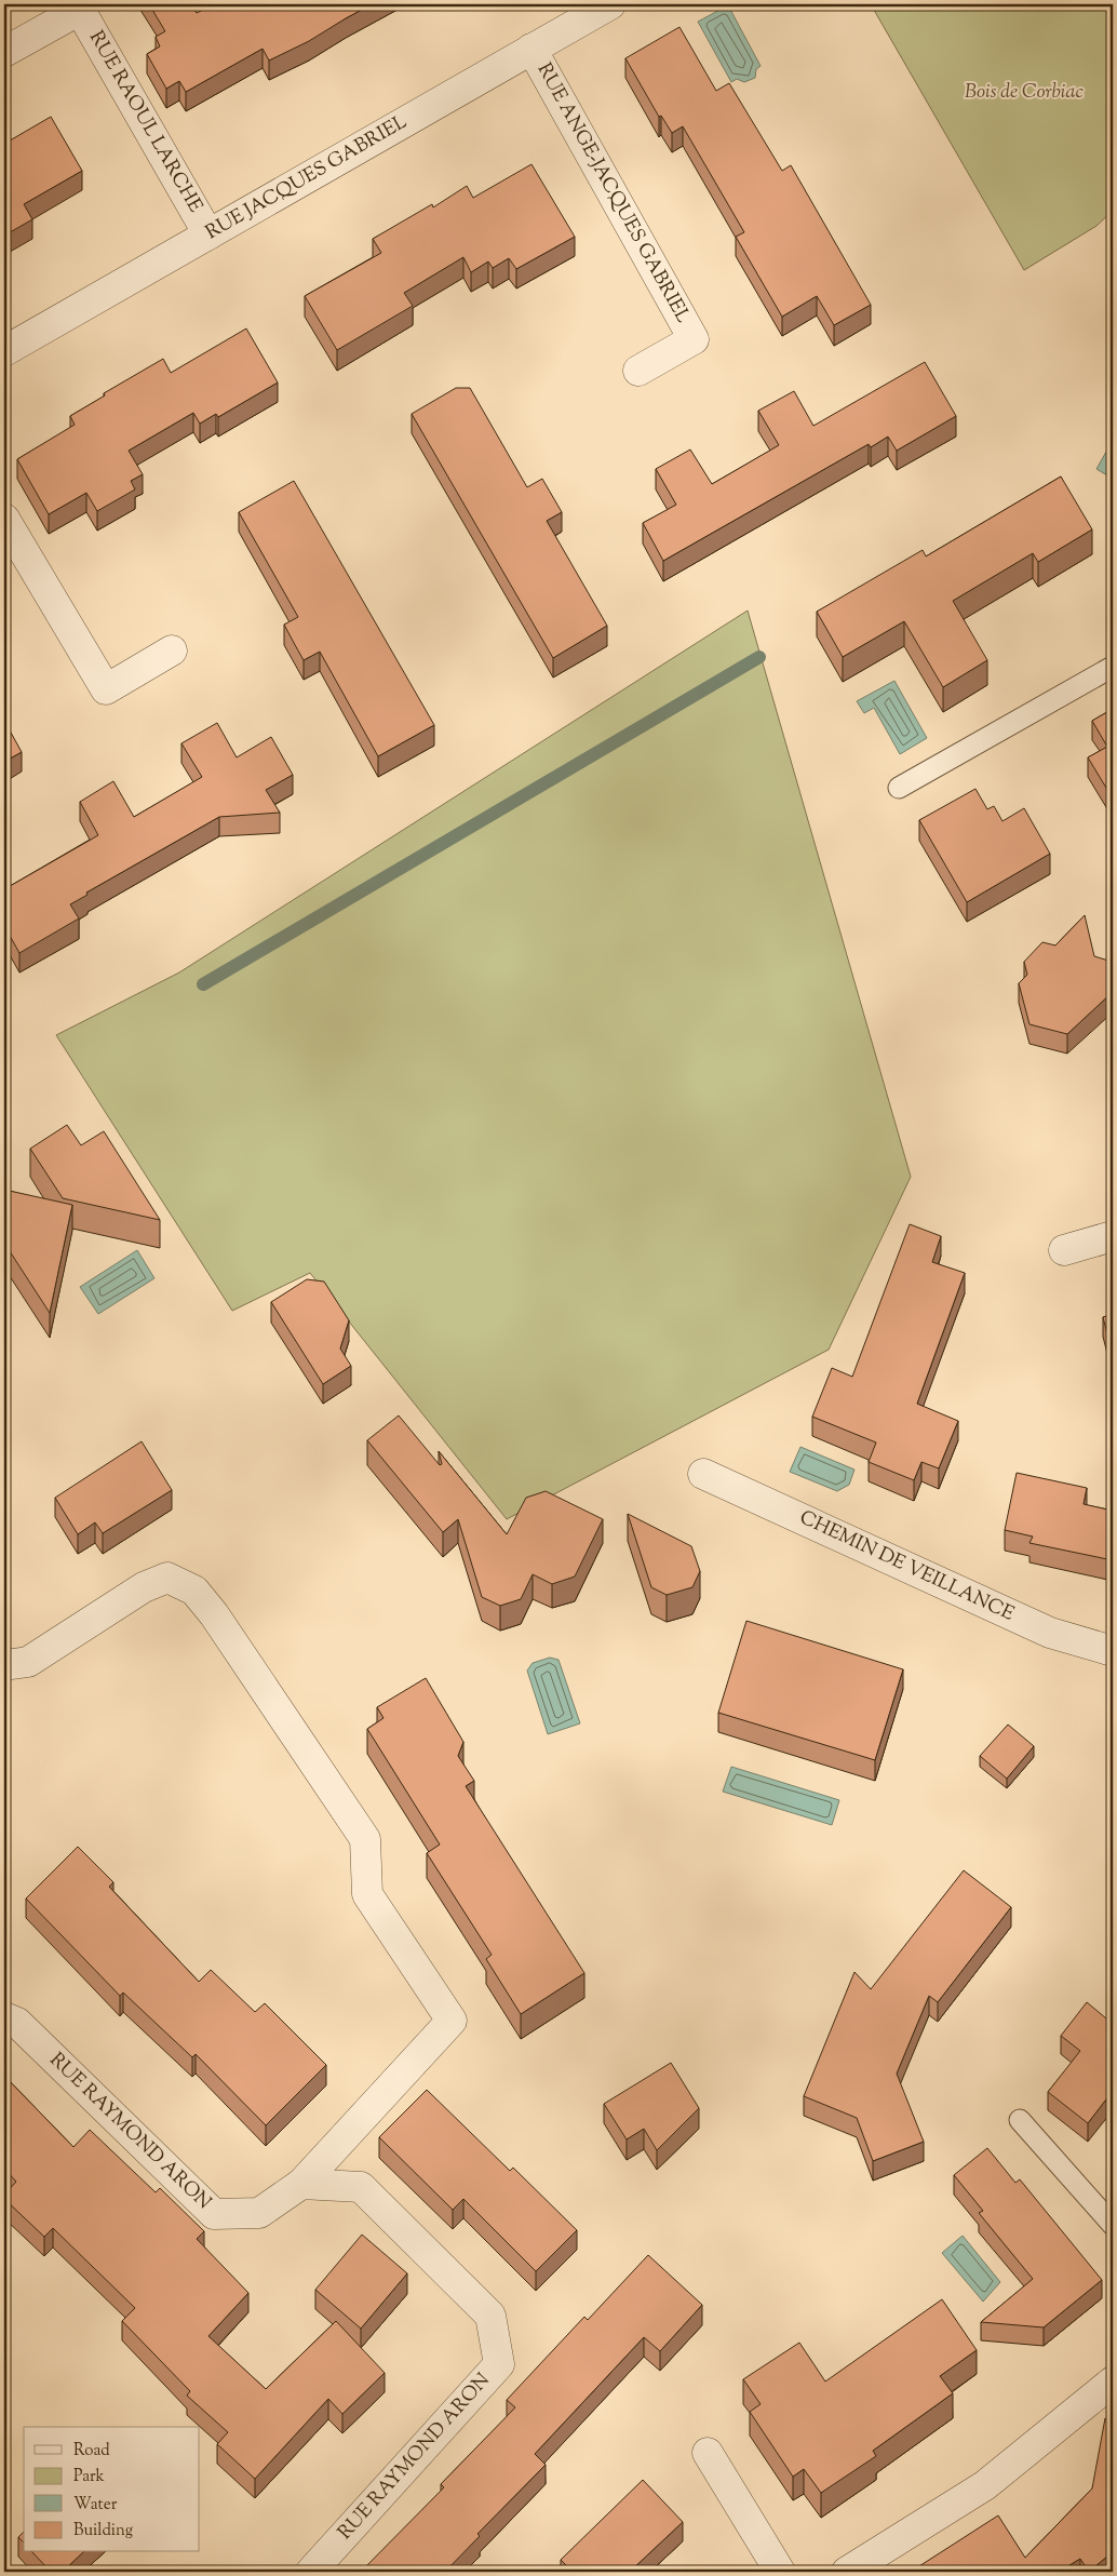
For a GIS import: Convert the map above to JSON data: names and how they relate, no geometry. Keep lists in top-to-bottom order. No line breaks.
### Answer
{"streets":{"street":["RUE RAOUL LARCHE","RUE JACQUES GABRIEL","RUE ANGE-JACQUES GABRIEL","CHEMIN DE VEILLANCE","RUE RAYMOND ARON"]},"crossings":[["RUE RAOUL LARCHE","RUE JACQUES GABRIEL"],["RUE JACQUES GABRIEL","RUE ANGE-JACQUES GABRIEL"]],"parks":["Bois de Corbiac"],"legend":["Road","Park","Water","Building"]}
